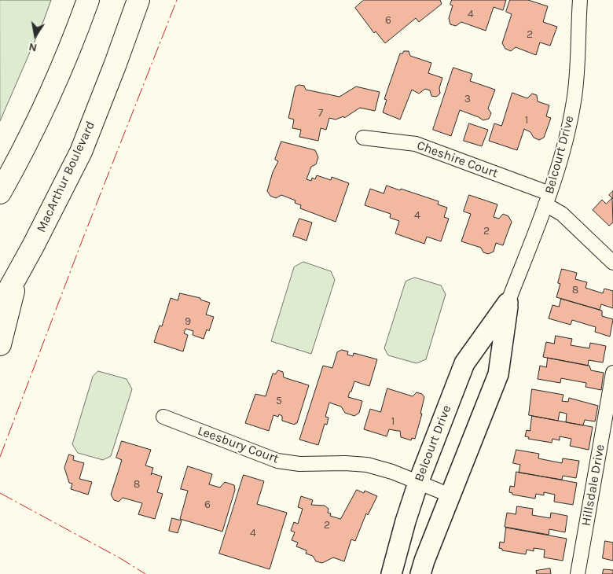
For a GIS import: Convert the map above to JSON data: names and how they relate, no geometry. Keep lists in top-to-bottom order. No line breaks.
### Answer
{"streets":{"main road":["MacArthur Boulevard"],"street":["Belcourt Drive","Cheshire Court","Leesbury Court","Hillsdale Drive"]},"crossings":[["Belcourt Drive","Cheshire Court"],["Belcourt Drive","Leesbury Court"]],"house_numbers":["4","6","2","3","7","1","4","2","8","9","5","1","8","6","2","4"],"north":"bottom"}
